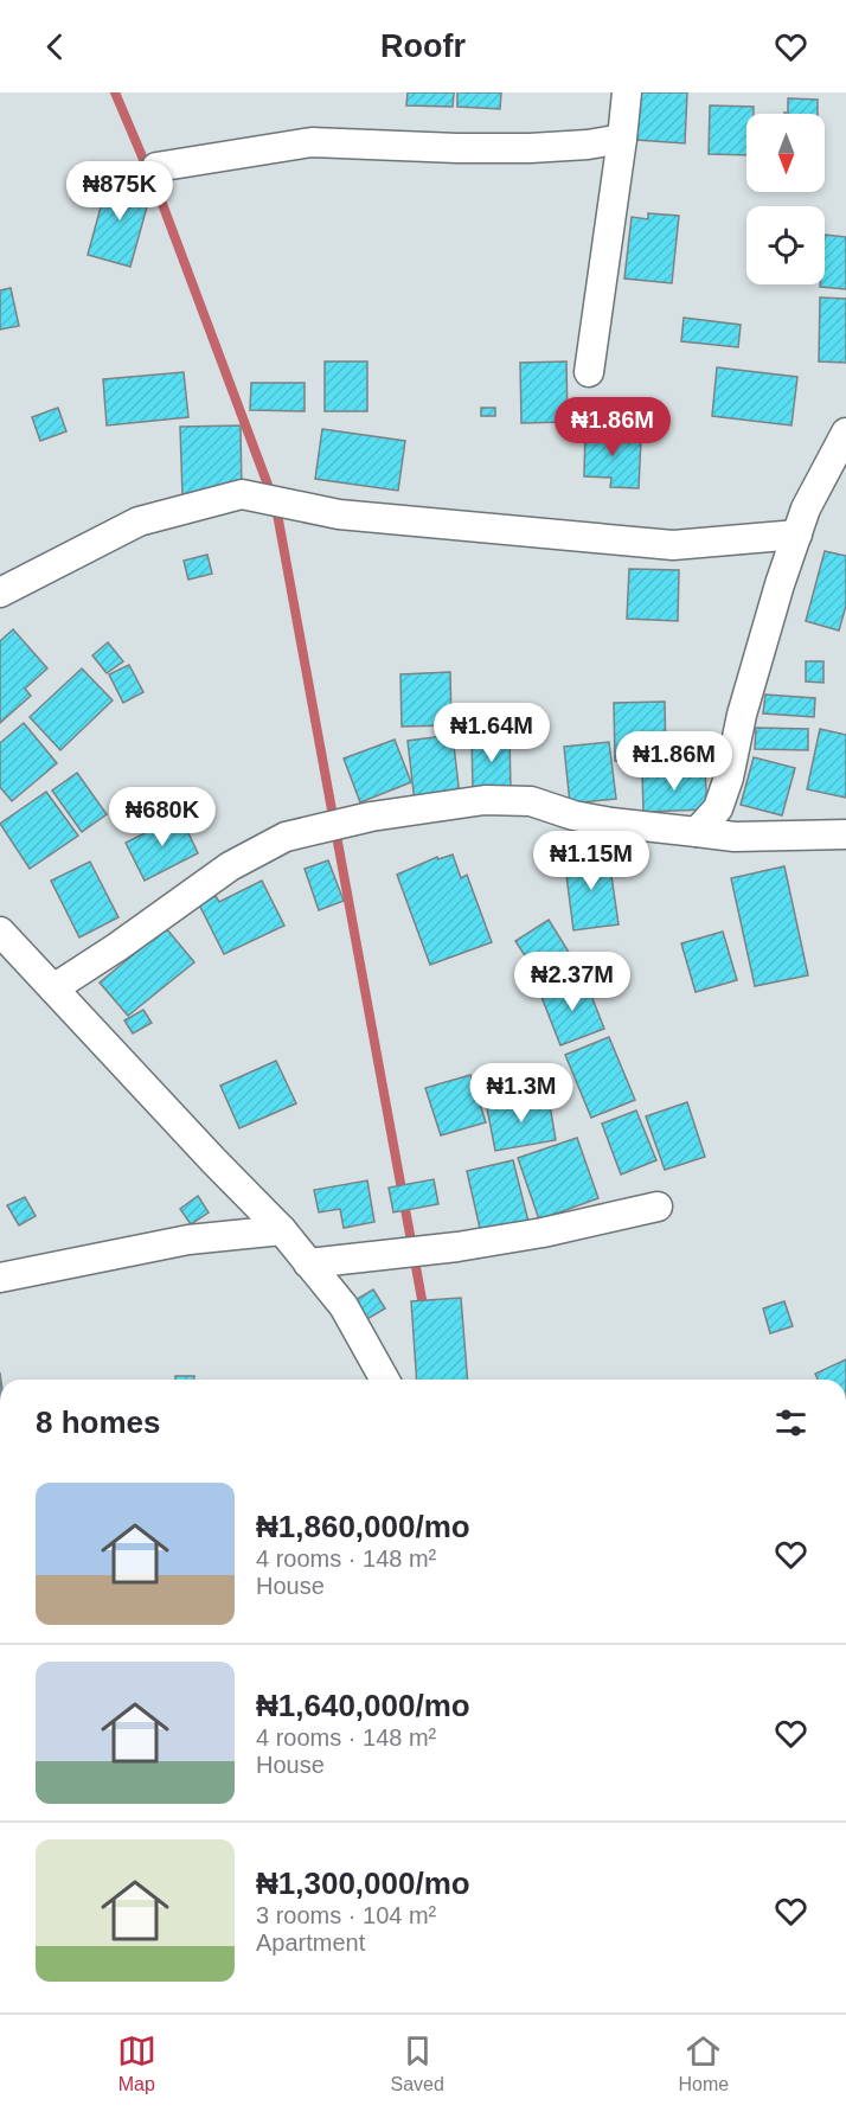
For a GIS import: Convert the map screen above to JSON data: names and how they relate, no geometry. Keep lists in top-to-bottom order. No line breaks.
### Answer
{"north":"bottom","page":{"header":"Roofr","price":["₦875K","₦1.86M","₦1.64M","₦1.86M","₦680K","₦1.15M","₦2.37M","₦1.3M"],"heading":"8 homes","list":[{"name":"₦1,860,000/mo","note":"4 rooms · 148 m² · House"},{"name":"₦1,640,000/mo","note":"4 rooms · 148 m² · House"},{"name":"₦1,300,000/mo","note":"3 rooms · 104 m² · Apartment"}],"tabs":["Map","Saved","Home"]}}
